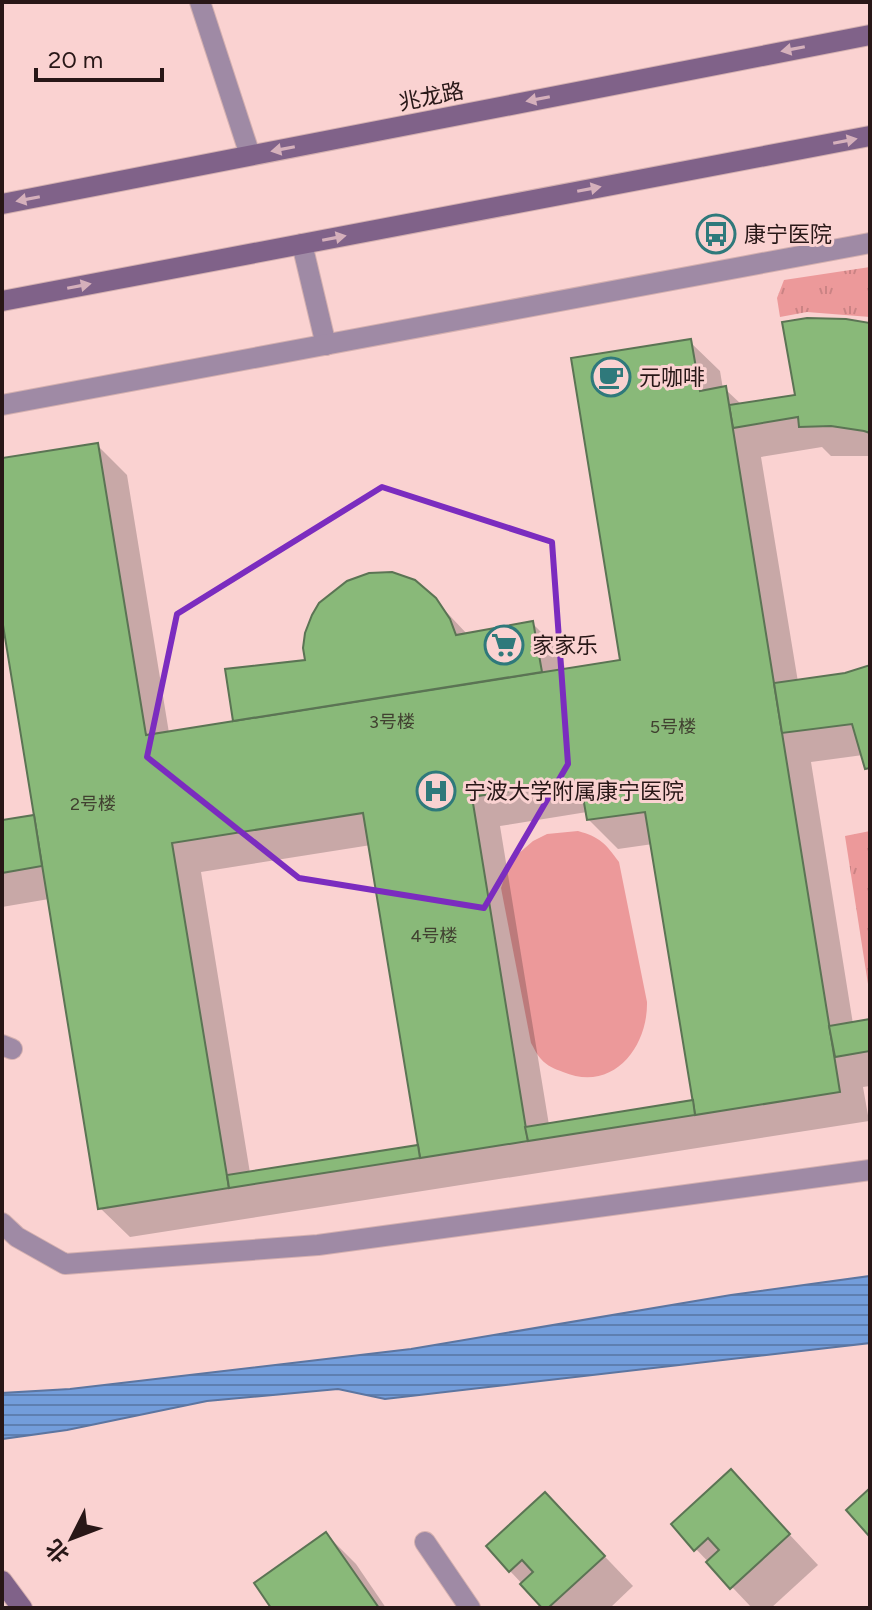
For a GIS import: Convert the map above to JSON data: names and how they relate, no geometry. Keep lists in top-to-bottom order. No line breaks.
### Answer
{"streets":{"main road":["兆龙路"]},"places":{"bus stop":["康宁医院"],"cafe":["元咖啡"],"supermarket":["家家乐"],"hospital":["宁波大学附属康宁医院"]},"house_numbers":["3号楼","5号楼","2号楼","4号楼"],"scale_bar":"20 m","north":"bottom left"}
